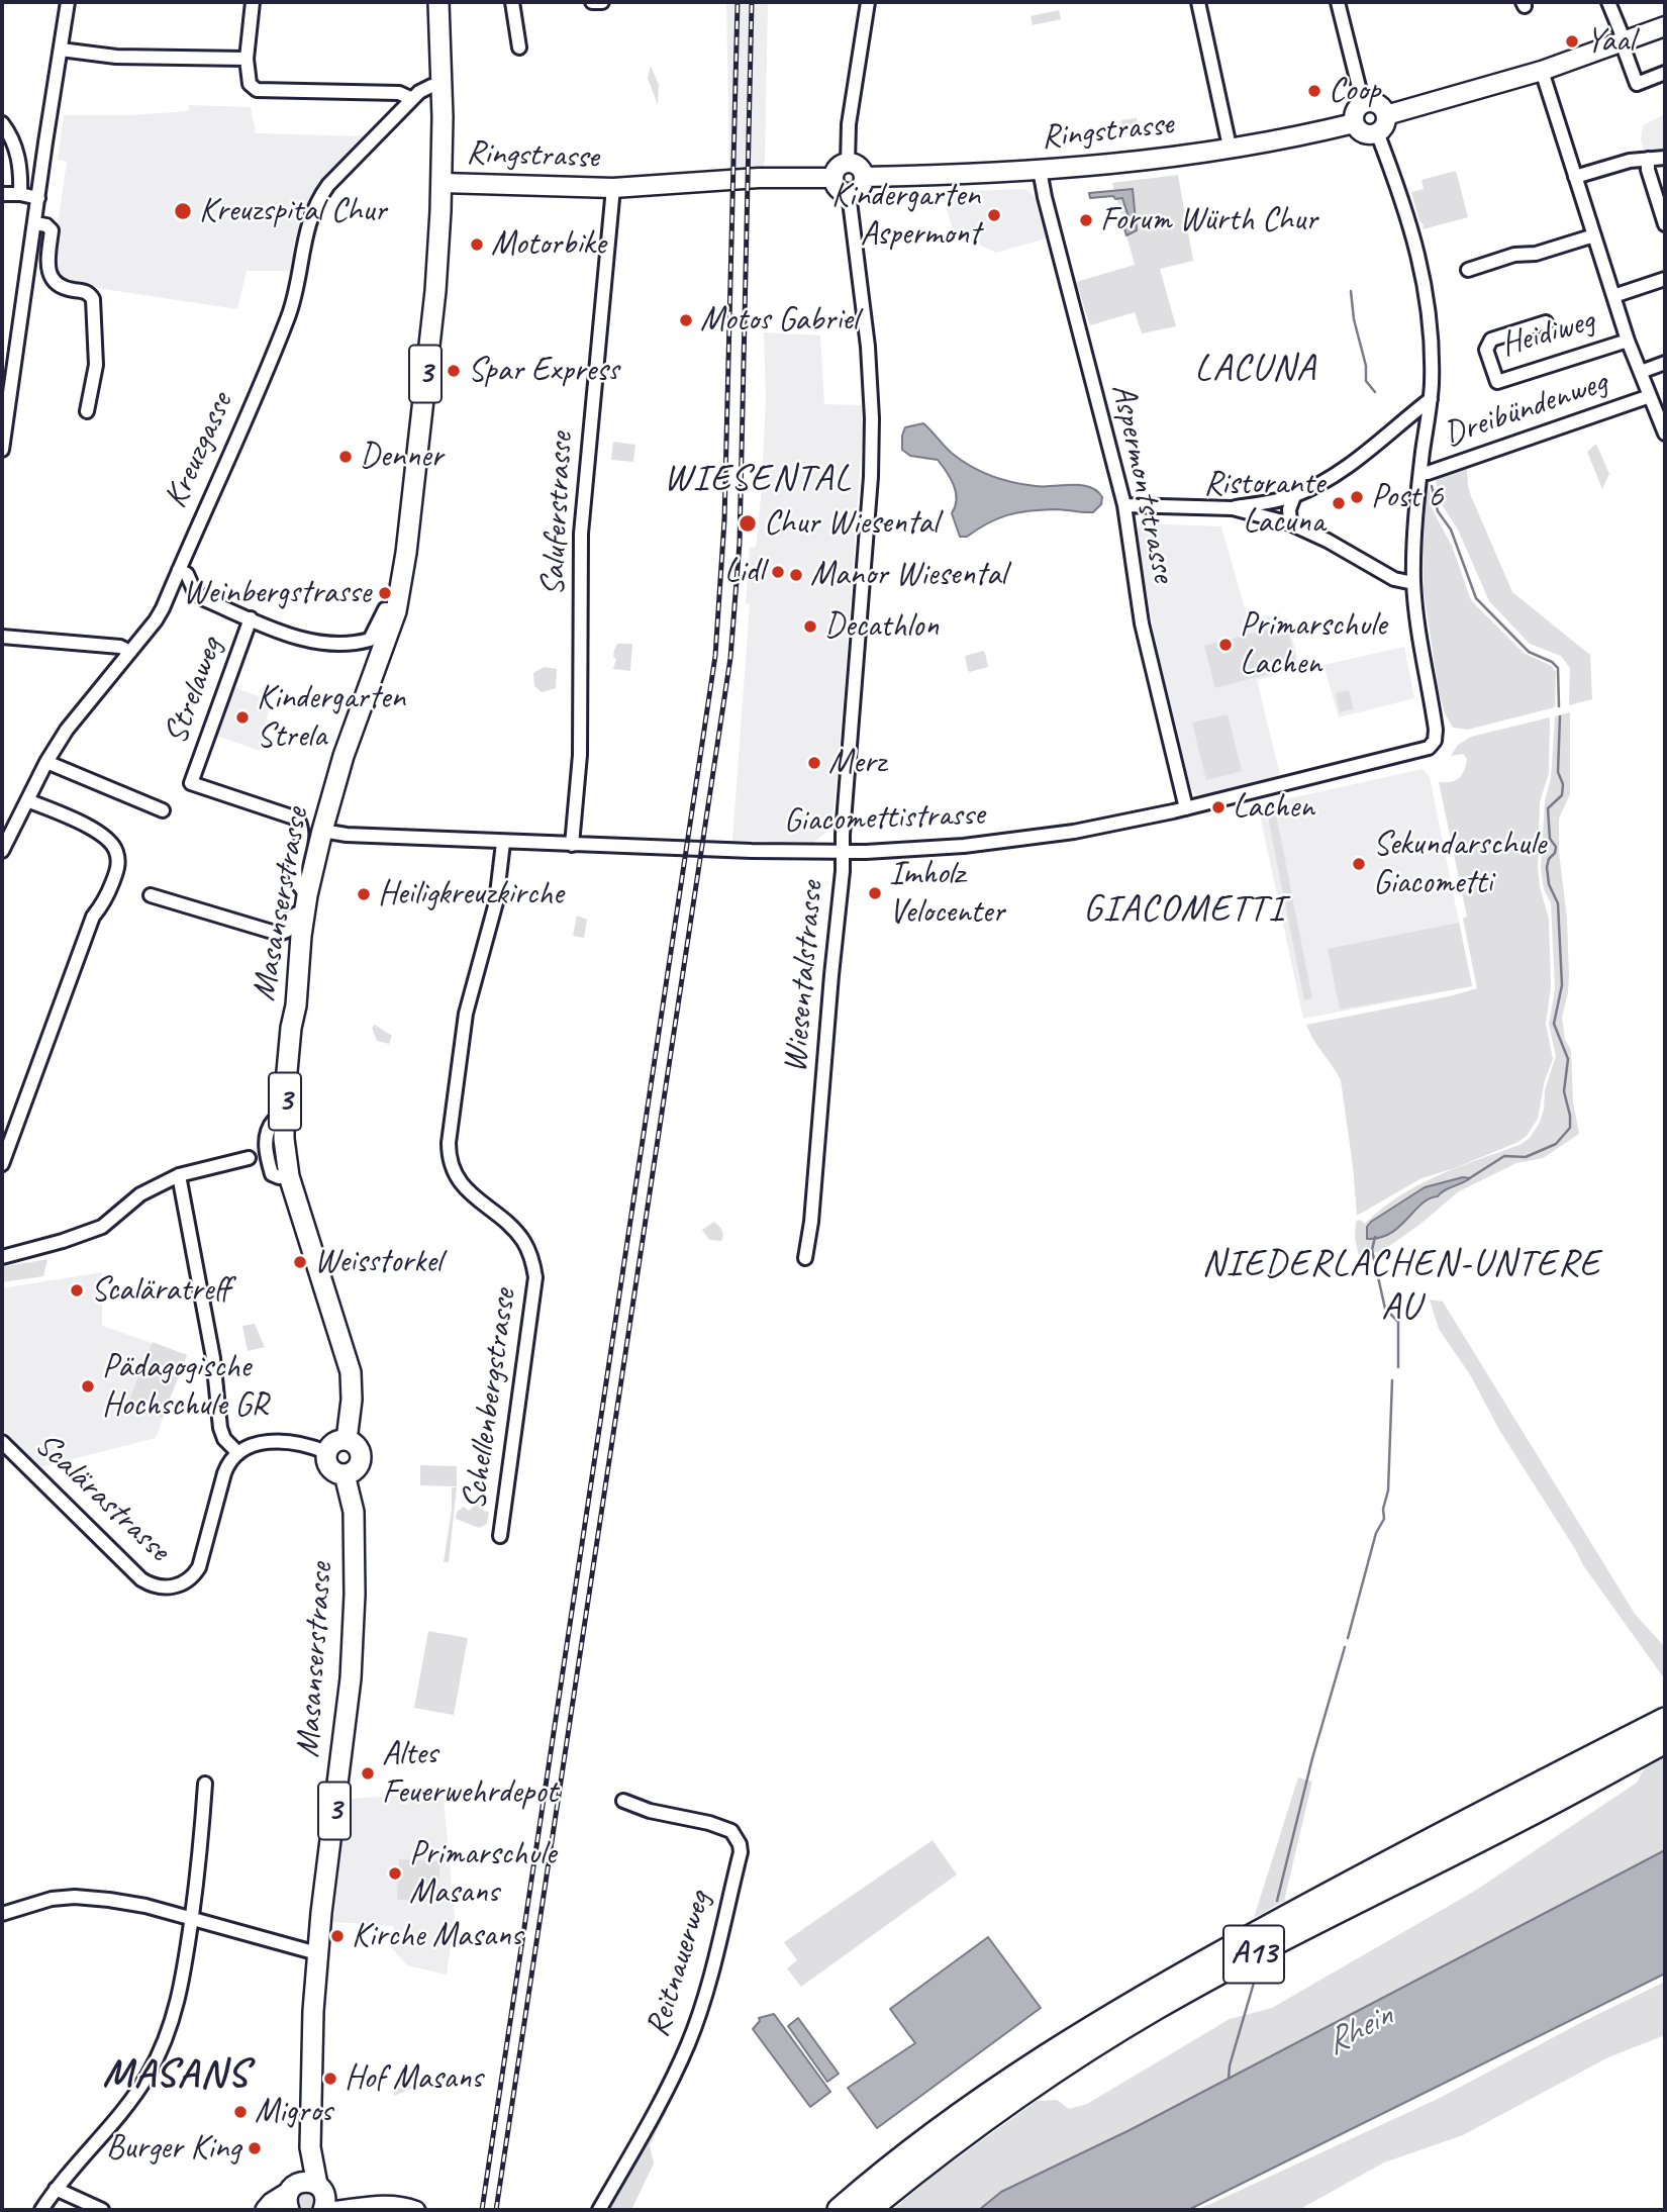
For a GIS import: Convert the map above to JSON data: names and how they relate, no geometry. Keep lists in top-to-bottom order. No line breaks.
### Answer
{"streets":{"highway":["A13"],"main road":["Ringstrasse","3","Masanserstrasse"],"street":["Heidiweg","Dreibündenweg","Kreuzgasse","Aspermontstrasse","Saluferstrasse","Strelaweg","Giacomettistrasse","Wiesentalstrasse","Schellenbergstrasse","Scalärastrasse","Reitnauerweg"]},"crossings":[["Ringstrasse","Aspermontstrasse"],["Ringstrasse","Saluferstrasse"],["Ringstrasse","Masanserstrasse"],["Ringstrasse","Wiesentalstrasse"],["3","Masanserstrasse"],["Kreuzgasse","Masanserstrasse"],["Aspermontstrasse","Giacomettistrasse"],["Saluferstrasse","Giacomettistrasse"],["Strelaweg","Masanserstrasse"],["Giacomettistrasse","Masanserstrasse"],["Giacomettistrasse","Wiesentalstrasse"],["Giacomettistrasse","Schellenbergstrasse"]],"districts":["LACUNA","WIESENTAL","GIACOMETTI","NIEDERLACHEN-UNTERE AU","MASANS"],"water":["Rhein"],"places":["Yaal","Coop","Kreuzspital Chur","Kindergarten Aspermont","Forum Würth Chur","Motorbike","Motos Gabriel","Spar Express","Denner","Post 6","Ristorante Lacuna","Chur Wiesental","Lidl","Manor Wiesental","Weinbergstrasse","Decathlon","Primarschule Lachen","Kindergarten Strela","Merz","Lachen","Sekundarschule Giacometti","Imholz Velocenter","Heiligkreuzkirche","Weisstorkel","Scaläratreff","Pädagogische Hochschule GR","Altes Feuerwehrdepot","Primarschule Masans","Kirche Masans","Hof Masans","Migros","Burger King"]}
